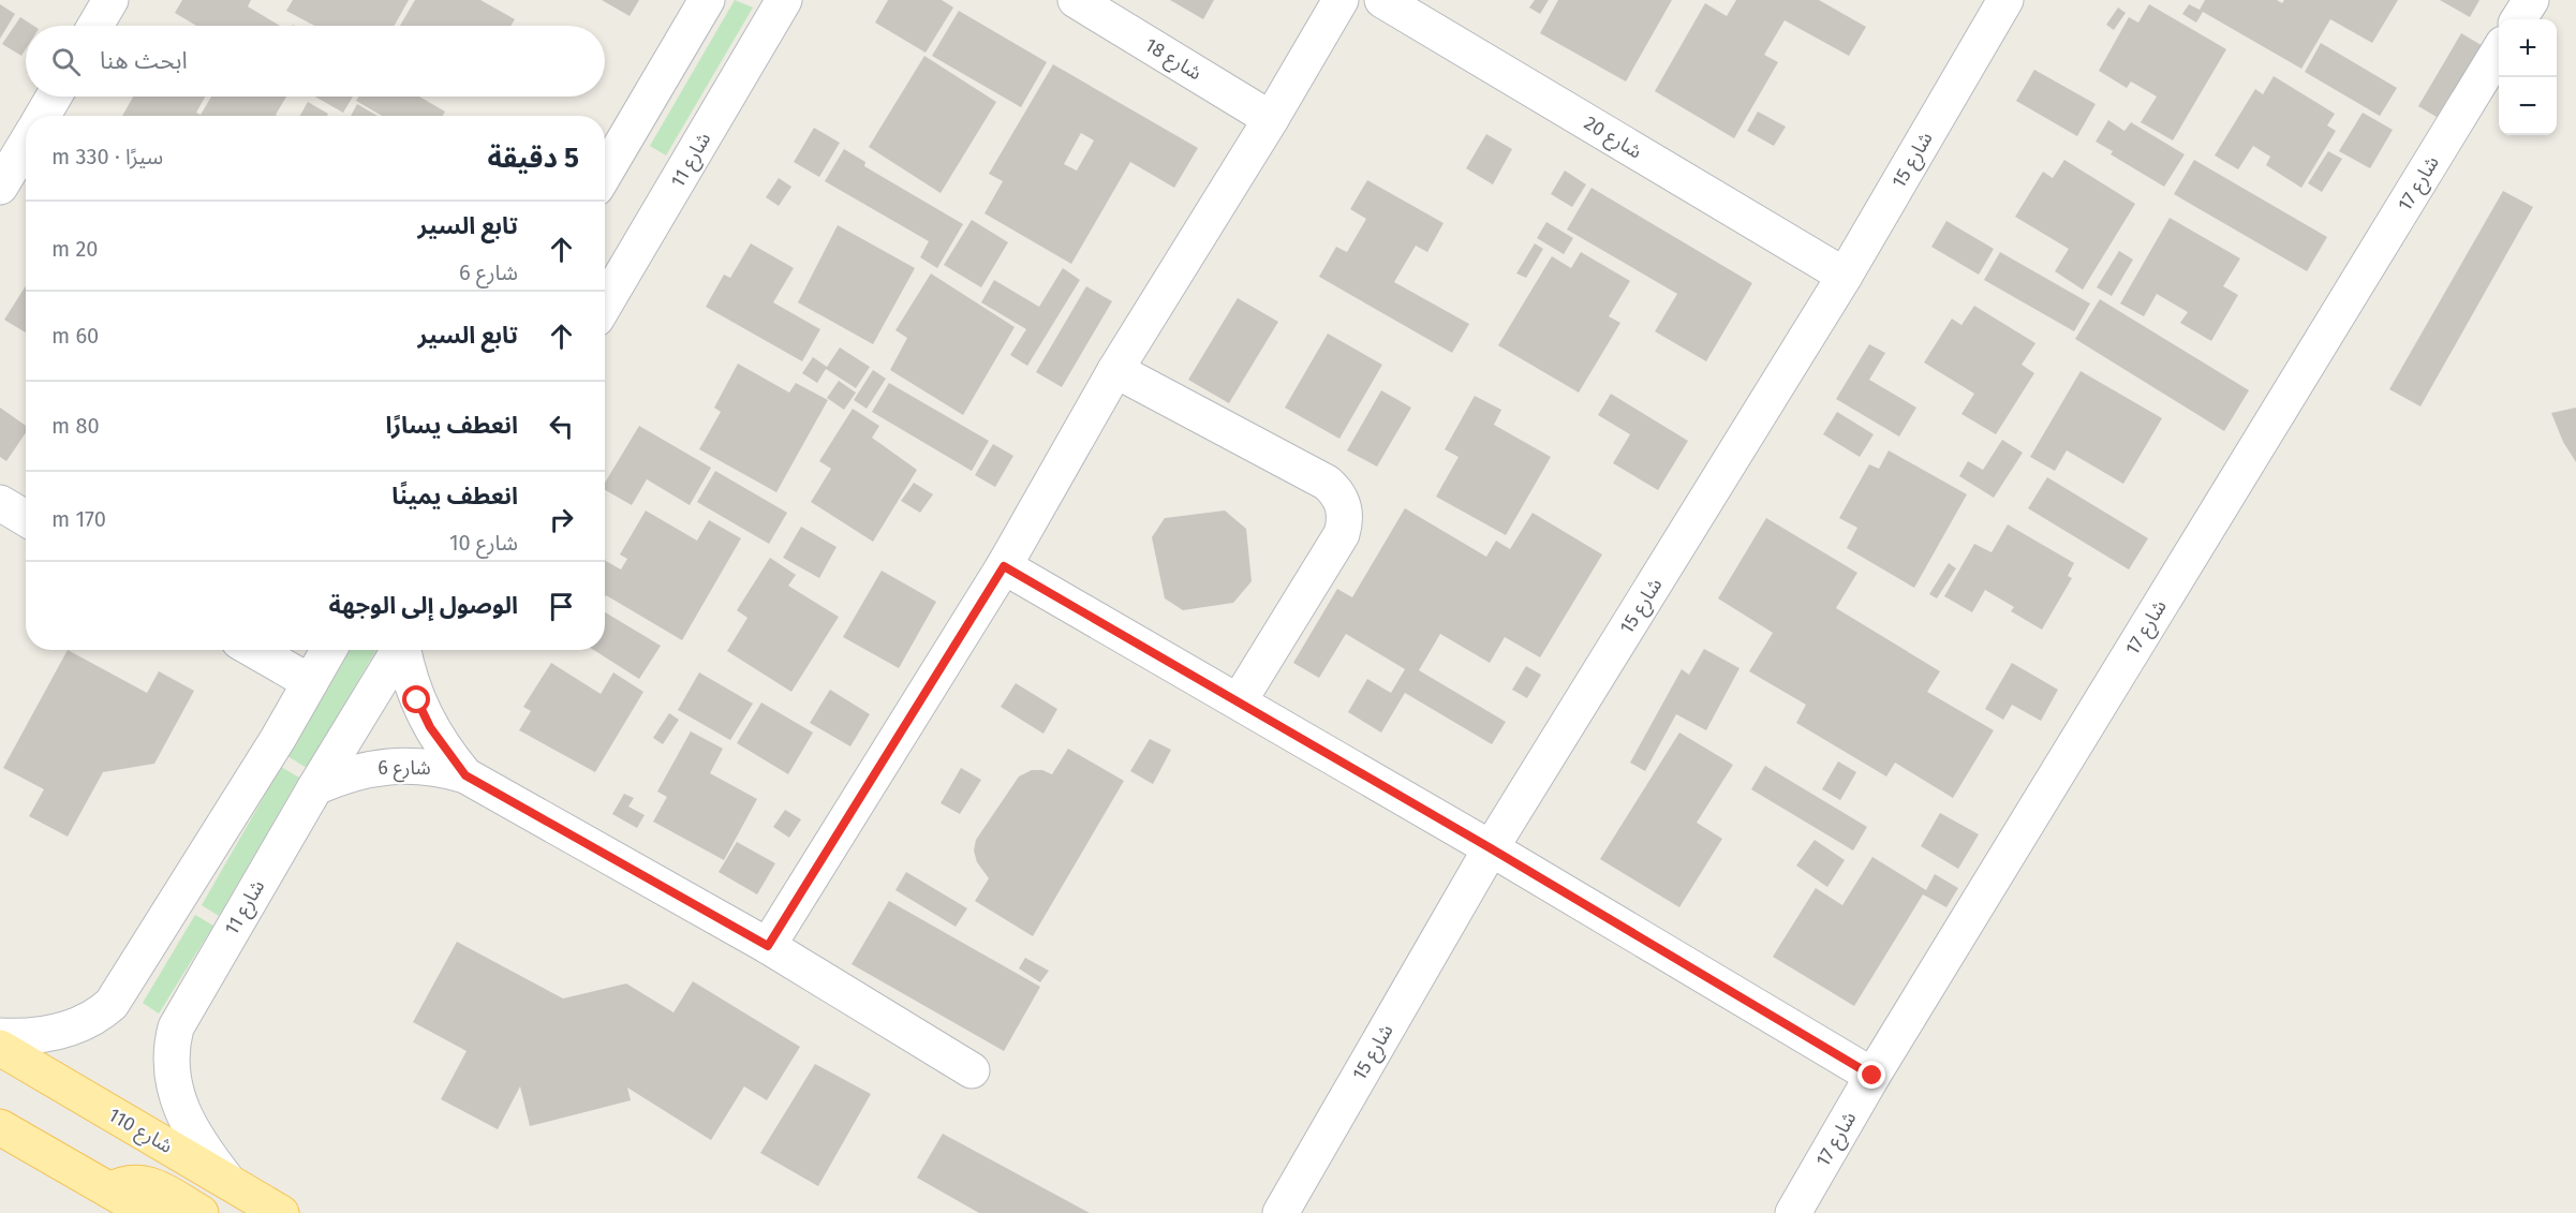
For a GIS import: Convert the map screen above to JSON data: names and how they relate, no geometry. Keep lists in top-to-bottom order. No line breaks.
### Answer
{"streets":{"main road":["شارع 110"],"street":["شارع 18","شارع 20","شارع 11","شارع 15","شارع 17","شارع 6"]},"crossings":[["شارع 20","شارع 15"],["شارع 11","شارع 6"],["شارع 11","شارع 110"]],"page":{"map_buttons":["+","−"],"search":"ابحث هنا","heading":["5 دقيقة","سيرًا · 330 m"],"list":[["تابع السير","شارع 6","20 m"],["تابع السير","60 m"],["انعطف يسارًا","80 m"],["انعطف يمينًا","شارع 10","170 m"],"الوصول إلى الوجهة"]}}
